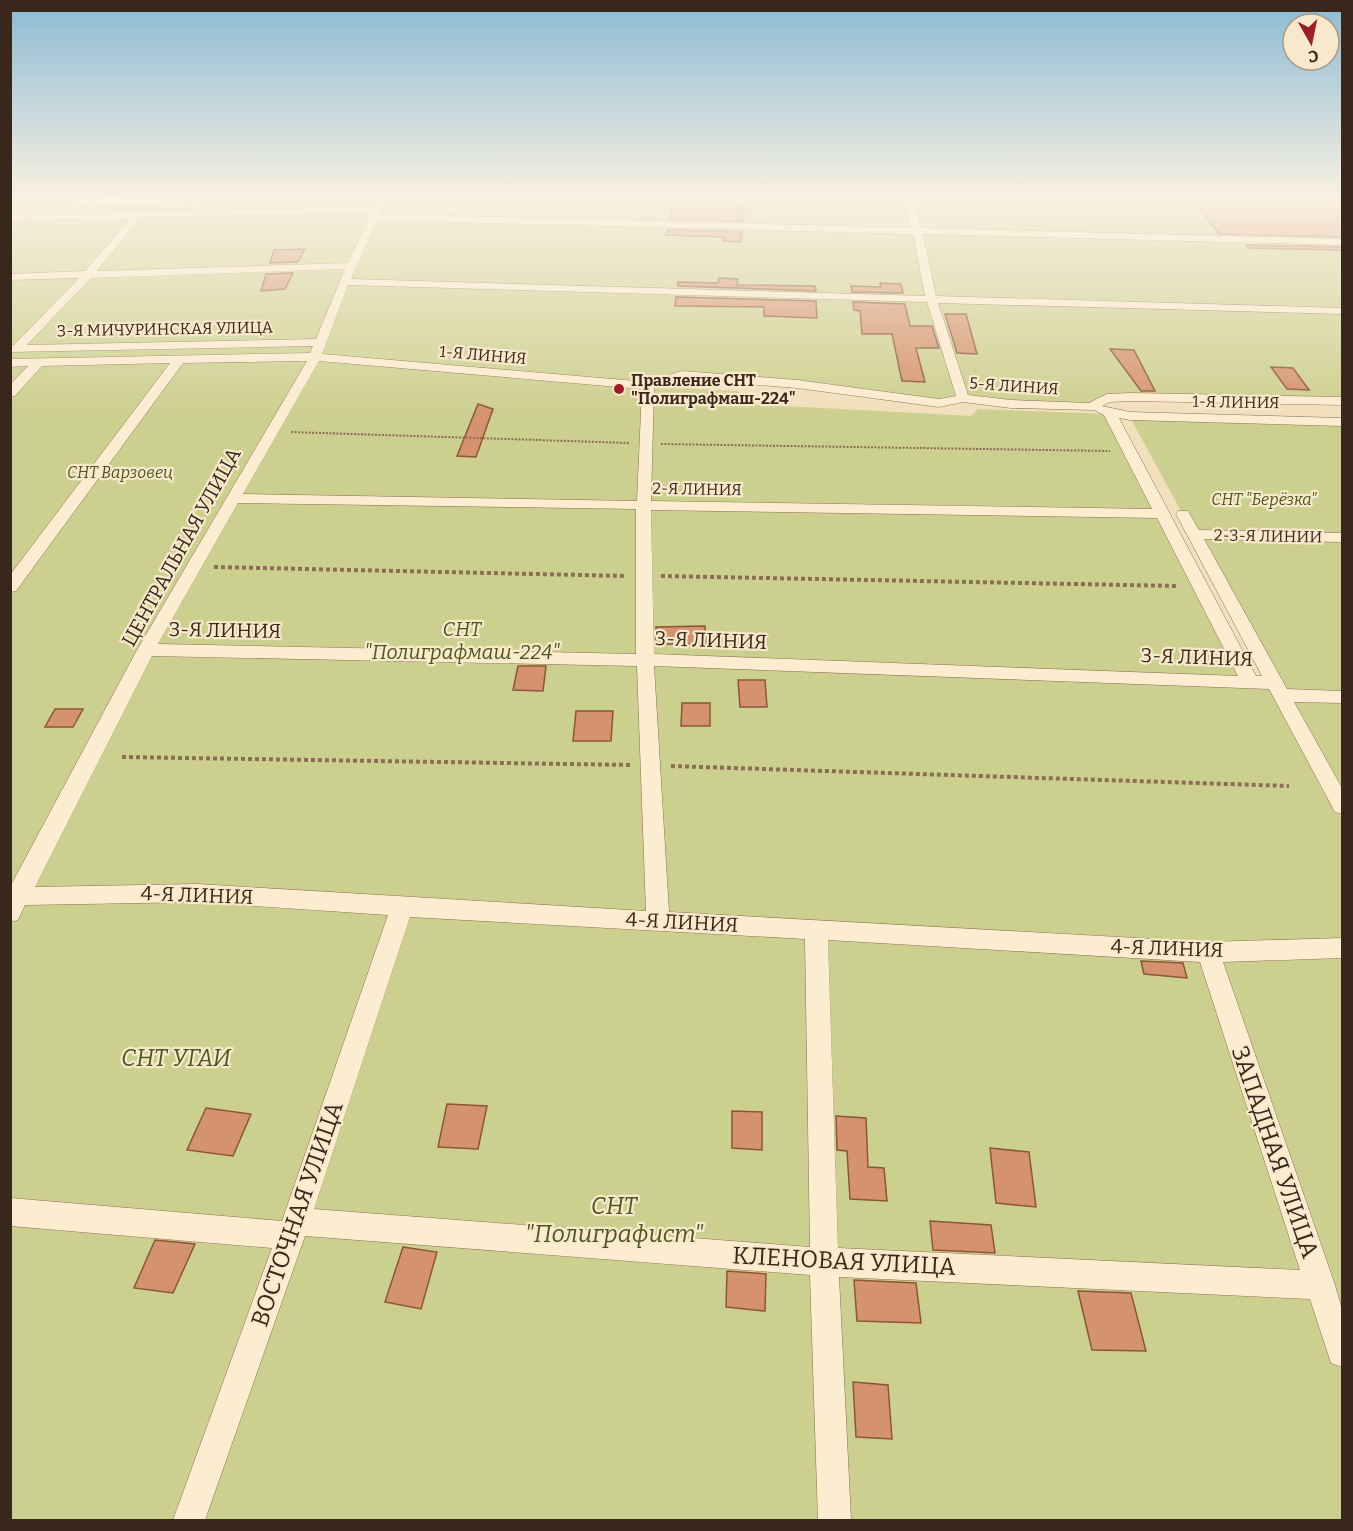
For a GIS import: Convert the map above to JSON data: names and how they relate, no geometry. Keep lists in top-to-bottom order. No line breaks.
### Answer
{"streets":{"street":["3-Я МИЧУРИНСКАЯ УЛИЦА","1-Я ЛИНИЯ","5-Я ЛИНИЯ","2-Я ЛИНИЯ","2-3-Я ЛИНИИ","ЦЕНТРАЛЬНАЯ УЛИЦА","3-Я ЛИНИЯ","4-Я ЛИНИЯ","ЗАПАДНАЯ УЛИЦА","ВОСТОЧНАЯ УЛИЦА","КЛЕНОВАЯ УЛИЦА"]},"crossings":[["3-Я МИЧУРИНСКАЯ УЛИЦА","ЦЕНТРАЛЬНАЯ УЛИЦА"],["1-Я ЛИНИЯ","5-Я ЛИНИЯ"],["1-Я ЛИНИЯ","ЦЕНТРАЛЬНАЯ УЛИЦА"],["2-Я ЛИНИЯ","ЦЕНТРАЛЬНАЯ УЛИЦА"],["ЦЕНТРАЛЬНАЯ УЛИЦА","3-Я ЛИНИЯ"],["ЦЕНТРАЛЬНАЯ УЛИЦА","4-Я ЛИНИЯ"],["4-Я ЛИНИЯ","ЗАПАДНАЯ УЛИЦА"],["4-Я ЛИНИЯ","ВОСТОЧНАЯ УЛИЦА"],["ЗАПАДНАЯ УЛИЦА","КЛЕНОВАЯ УЛИЦА"],["ВОСТОЧНАЯ УЛИЦА","КЛЕНОВАЯ УЛИЦА"]],"parks":["СНТ Варзовец","СНТ \"Берёзка\"","СНТ \"Полиграфмаш-224\"","СНТ УГАИ","СНТ \"Полиграфист\""],"places":["Правление СНТ \"Полиграфмаш-224\""],"north":"bottom"}
